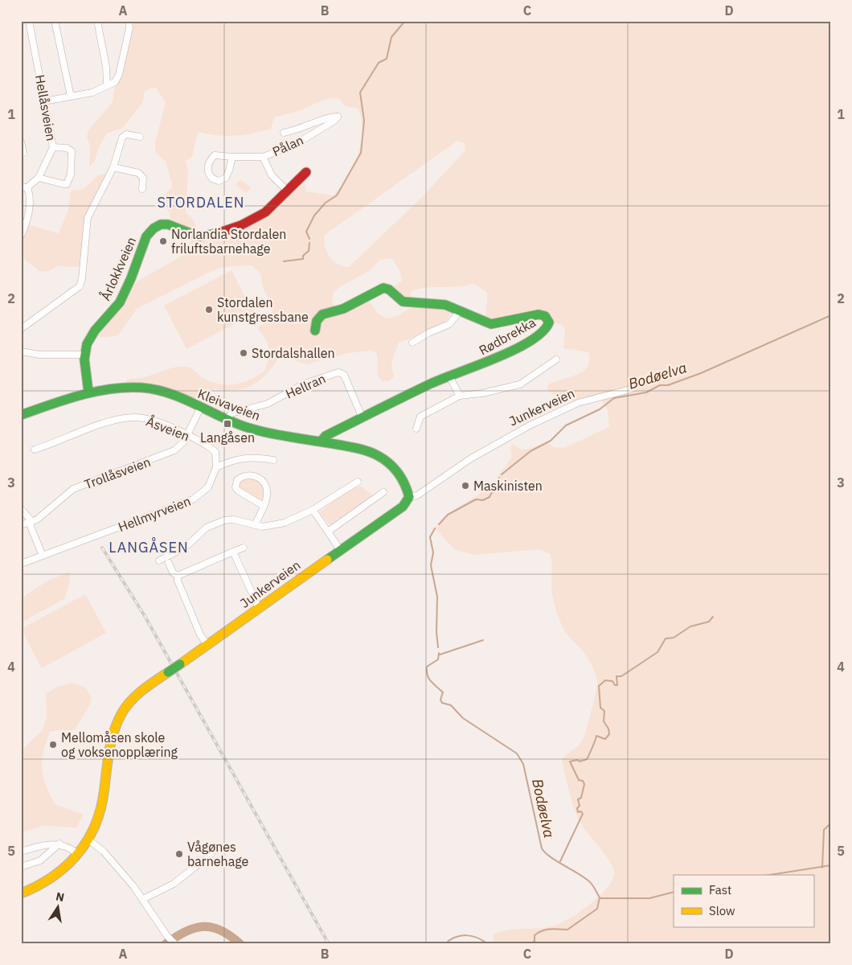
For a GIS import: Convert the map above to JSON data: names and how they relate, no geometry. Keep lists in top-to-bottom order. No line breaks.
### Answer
{"streets":{"street":["Hellåsveien","Pålan","Årlokkveien","Rødbrekka","Hellran","Kleivaveien","Junkerveien","Åsveien","Trollåsveien","Hellmyrveien"]},"crossings":[["Årlokkveien","Kleivaveien"],["Rødbrekka","Hellran"],["Rødbrekka","Kleivaveien"],["Hellran","Kleivaveien"],["Kleivaveien","Junkerveien"],["Kleivaveien","Trollåsveien"],["Åsveien","Trollåsveien"],["Åsveien","Hellmyrveien"]],"districts":["STORDALEN","LANGÅSEN"],"water":["Bodøelva"],"places":{"other":["Norlandia Stordalen friluftsbarnehage","Stordalen kunstgressbane","Stordalshallen","Maskinisten","Mellomåsen skole og voksenopplæring","Vågønes barnehage"],"transit":["Langåsen"]},"legend":["Fast","Slow"],"north":"top","grid":{"columns":["A","B","C","D"],"rows":["1","2","3","4","5"]}}
